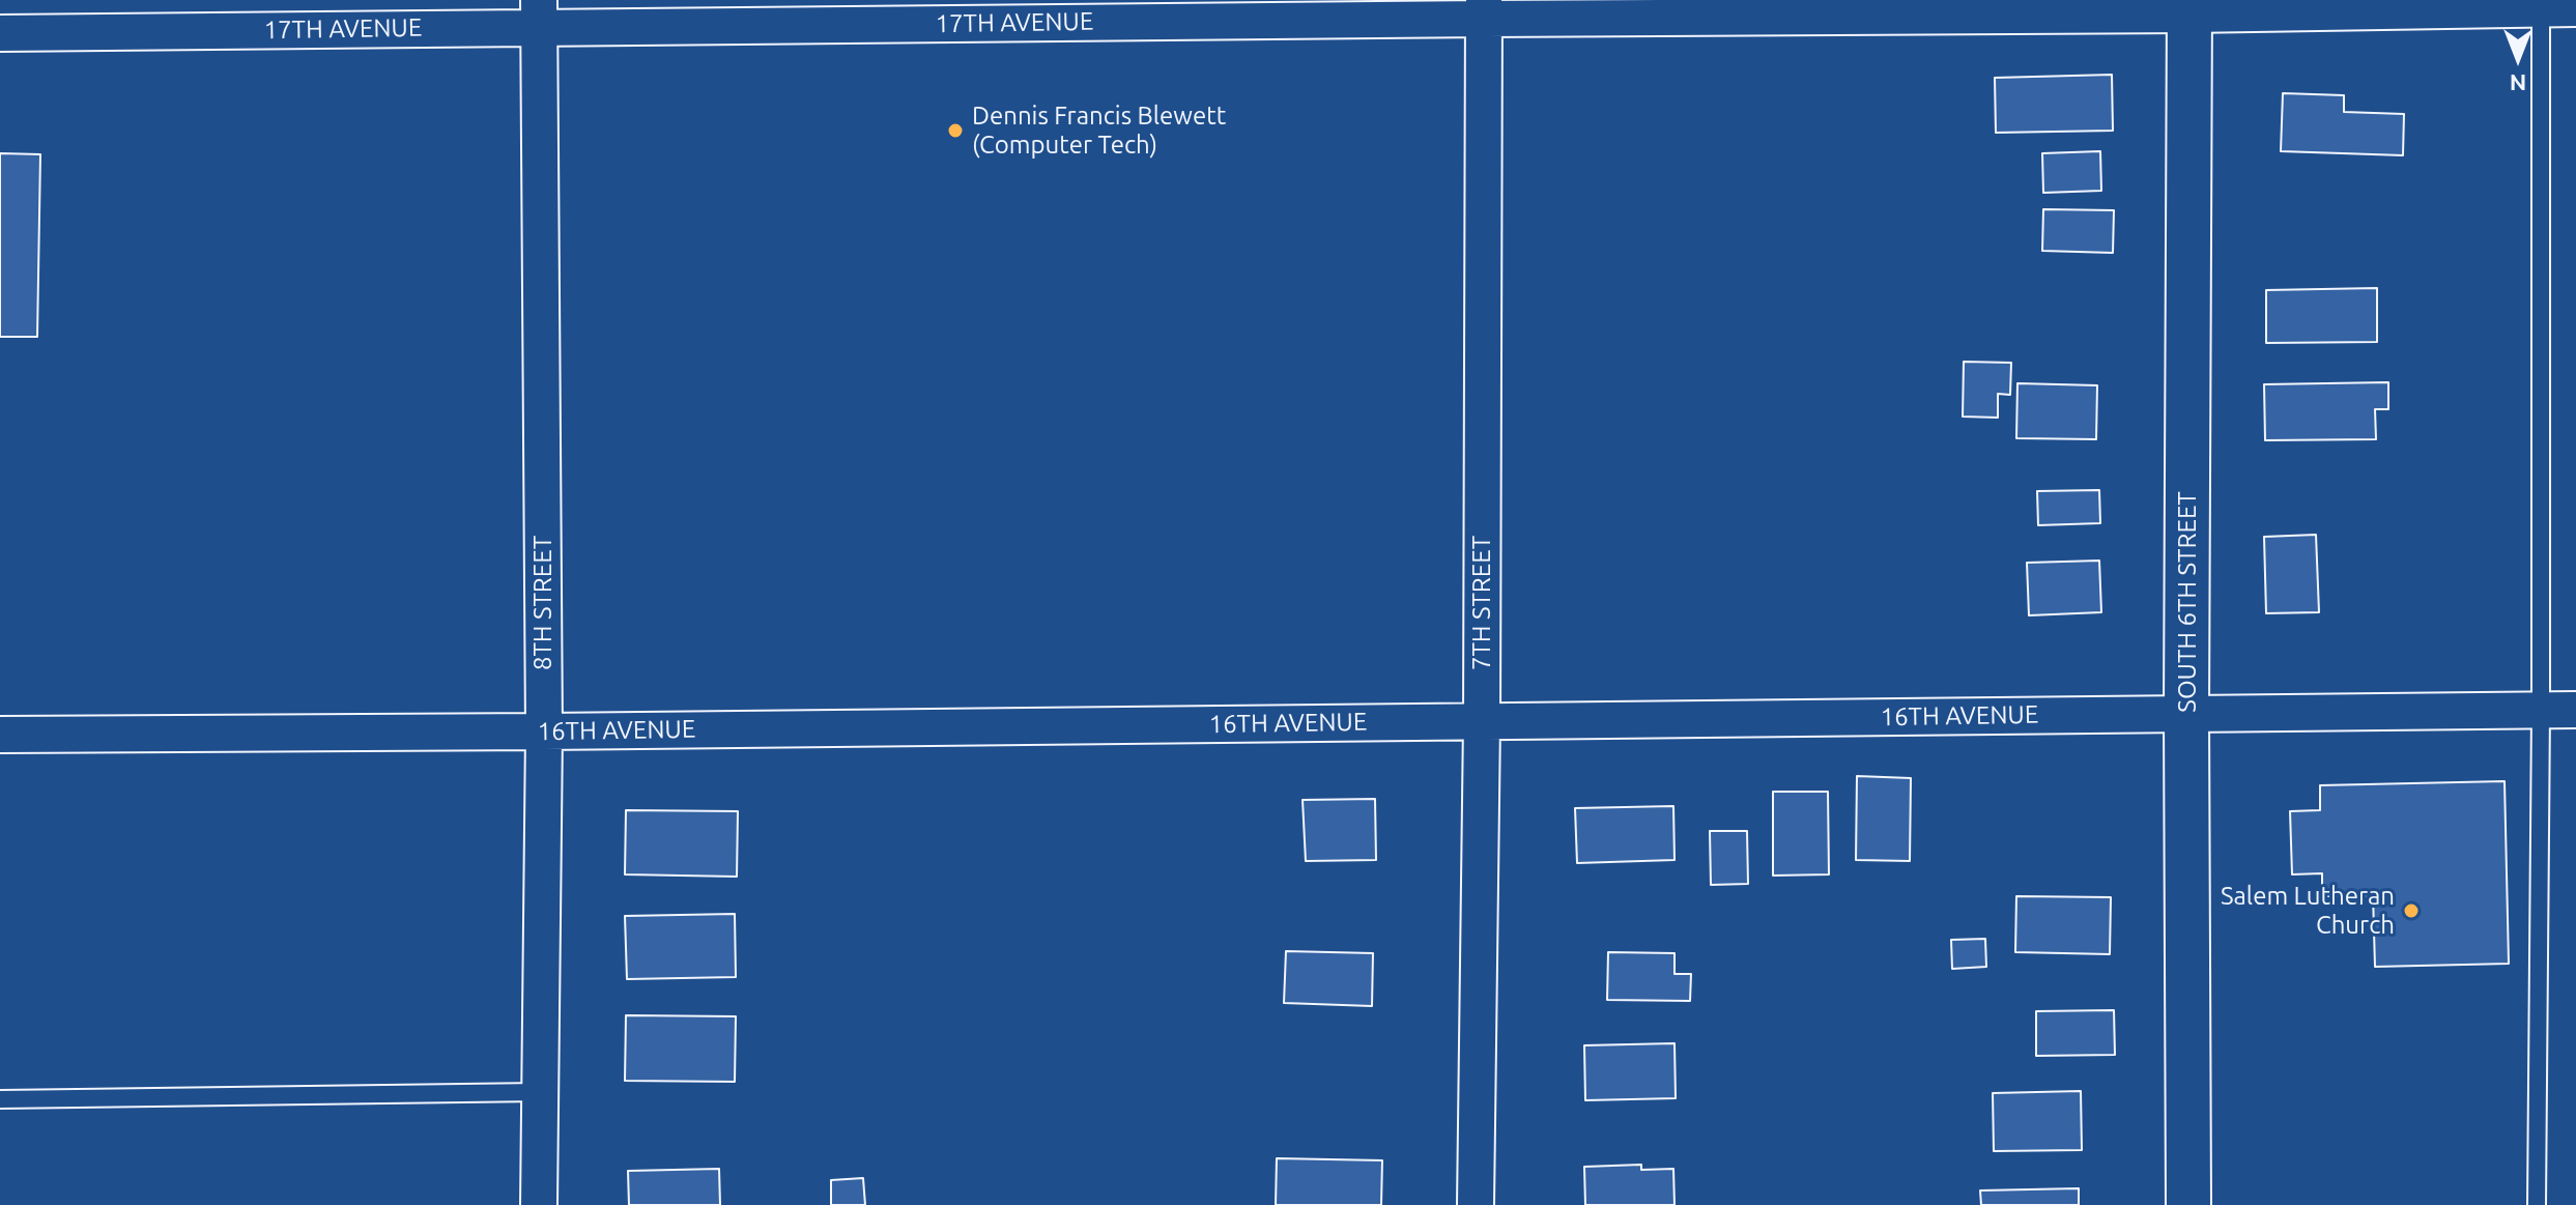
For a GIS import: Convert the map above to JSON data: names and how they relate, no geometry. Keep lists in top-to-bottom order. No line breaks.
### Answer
{"streets":{"street":["17TH AVENUE","SOUTH 6TH STREET","8TH STREET","7TH STREET","16TH AVENUE"]},"crossings":[["17TH AVENUE","SOUTH 6TH STREET"],["17TH AVENUE","8TH STREET"],["17TH AVENUE","7TH STREET"],["SOUTH 6TH STREET","16TH AVENUE"],["8TH STREET","16TH AVENUE"],["7TH STREET","16TH AVENUE"]],"places":["Dennis Francis Blewett (Computer Tech)","Salem Lutheran Church"],"north":"bottom"}
